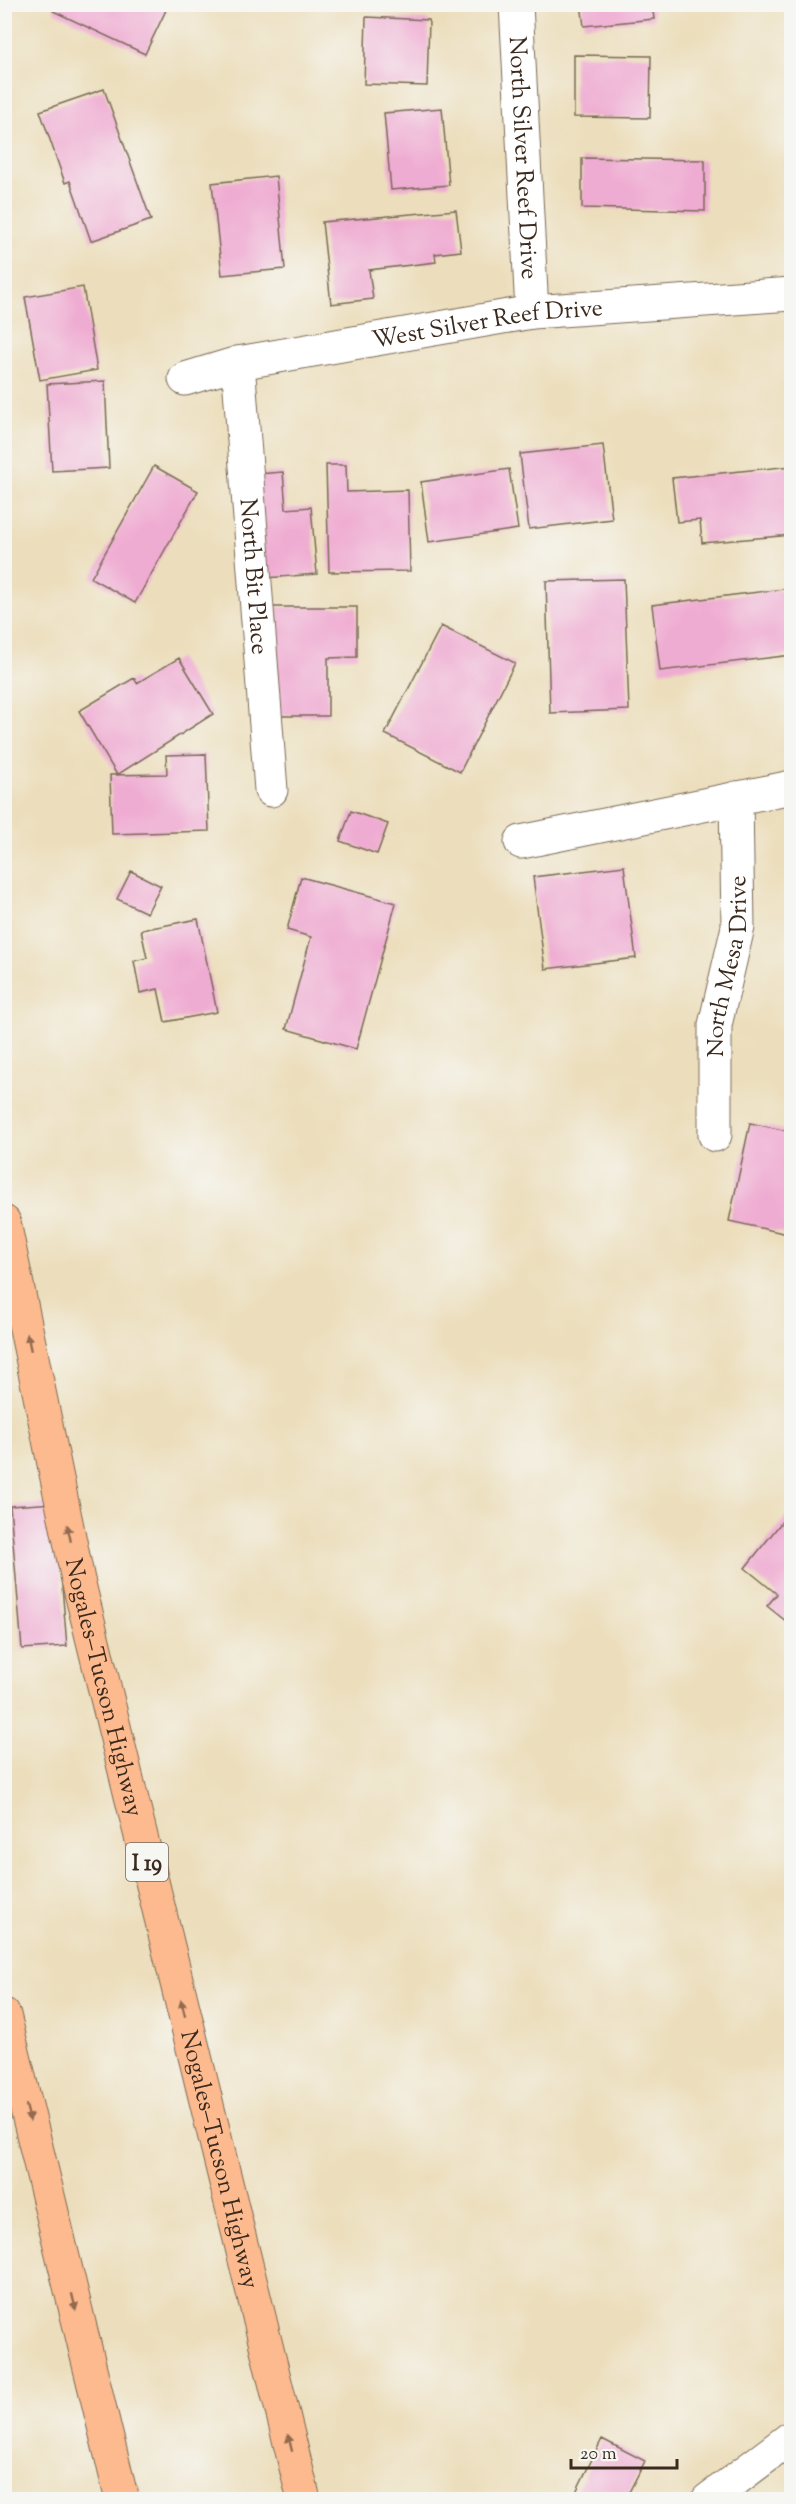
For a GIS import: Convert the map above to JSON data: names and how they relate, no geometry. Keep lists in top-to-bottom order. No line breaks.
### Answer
{"streets":{"highway":["Nogales–Tucson Highway","I 19"],"street":["North Silver Reef Drive","West Silver Reef Drive","North Bit Place","North Mesa Drive"]},"crossings":[["North Silver Reef Drive","West Silver Reef Drive"],["West Silver Reef Drive","North Bit Place"]],"scale_bar":"20 m"}
